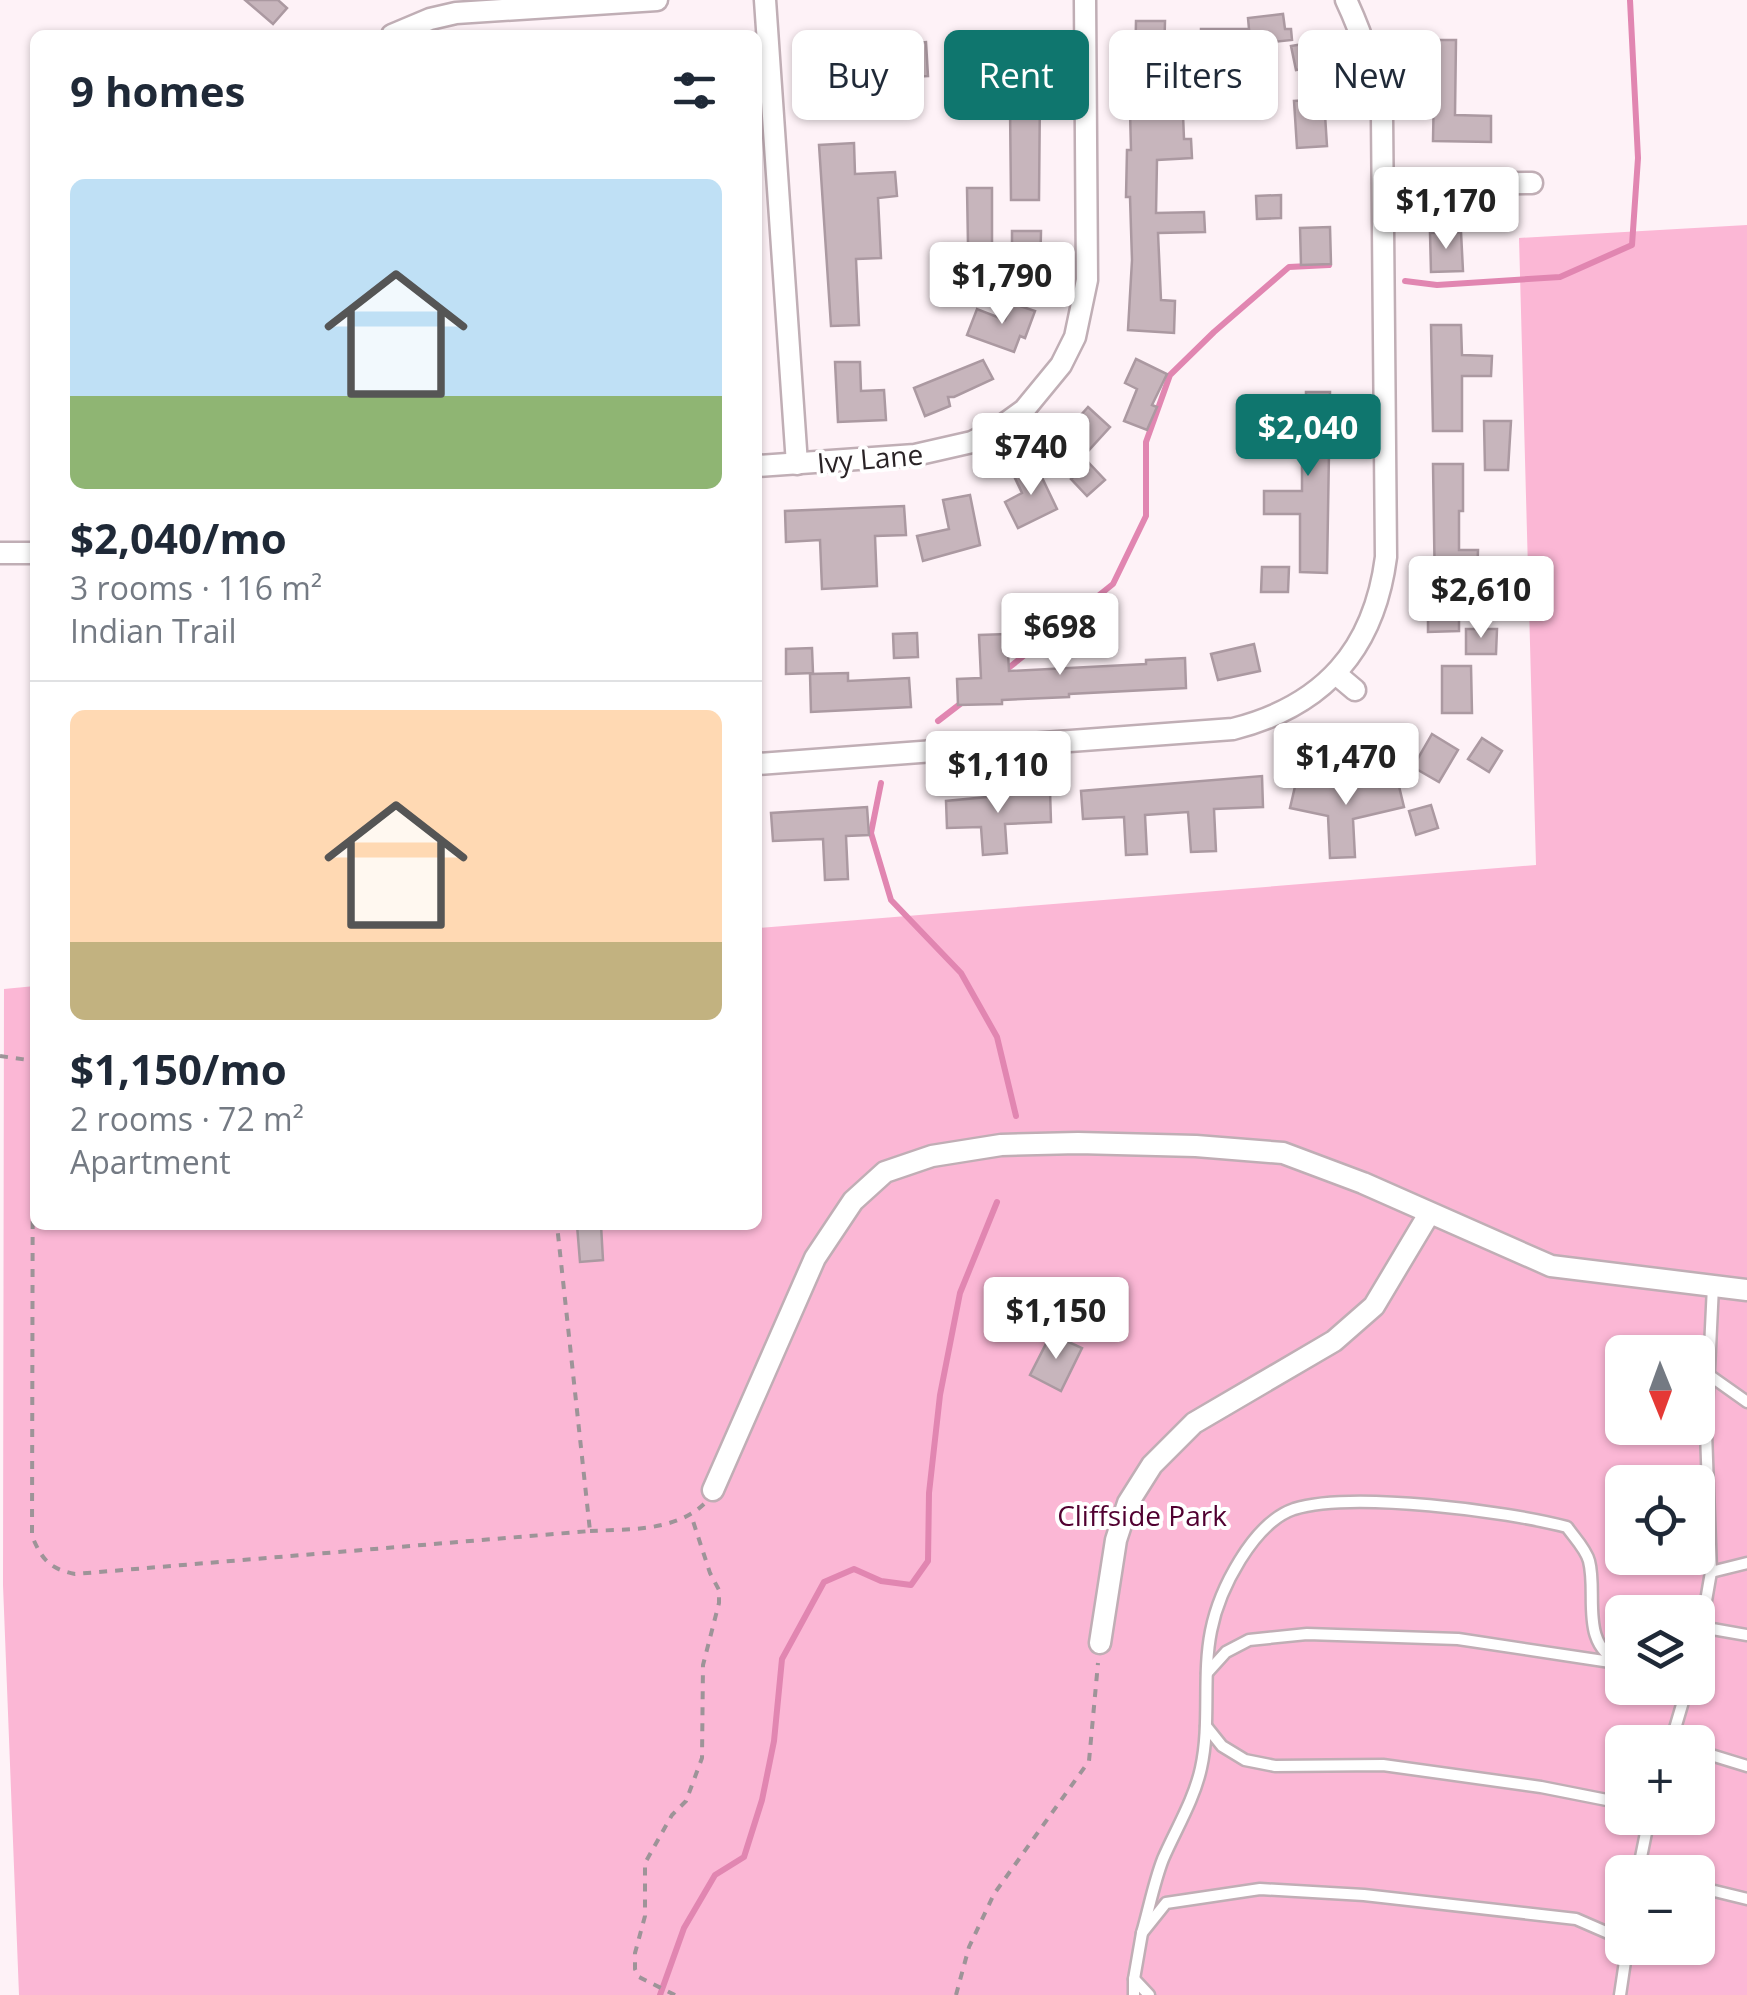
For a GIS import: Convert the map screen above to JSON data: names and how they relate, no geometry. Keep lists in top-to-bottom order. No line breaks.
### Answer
{"streets":{"street":["Ivy Lane"]},"parks":["Cliffside Park"],"north":"bottom","page":{"chip":["Buy","Rent","Filters","New"],"heading":"9 homes","list":[{"name":"$2,040/mo","note":"3 rooms · 116 m² · Indian Trail"},{"name":"$1,150/mo","note":"2 rooms · 72 m² · Apartment"}],"price":["$1,170","$1,790","$2,040","$740","$2,610","$698","$1,470","$1,110","$1,150"],"map_buttons":["+","−"]}}
